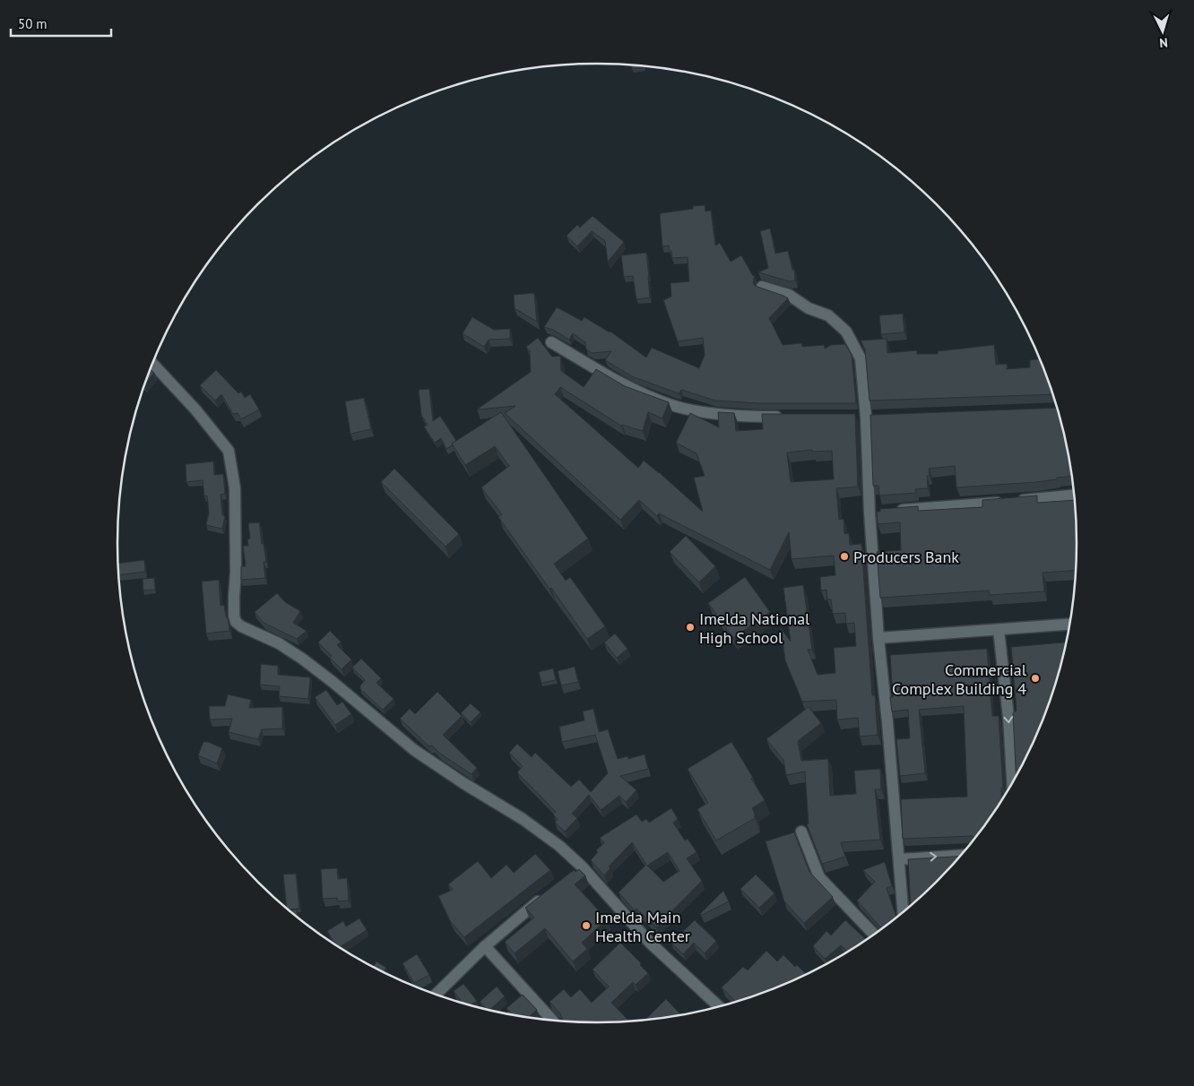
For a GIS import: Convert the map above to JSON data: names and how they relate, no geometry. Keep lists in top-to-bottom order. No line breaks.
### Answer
{"places":["Producers Bank","Imelda National High School","Commercial Complex Building 4","Imelda Main Health Center"],"scale_bar":"50 m","north":"bottom"}
